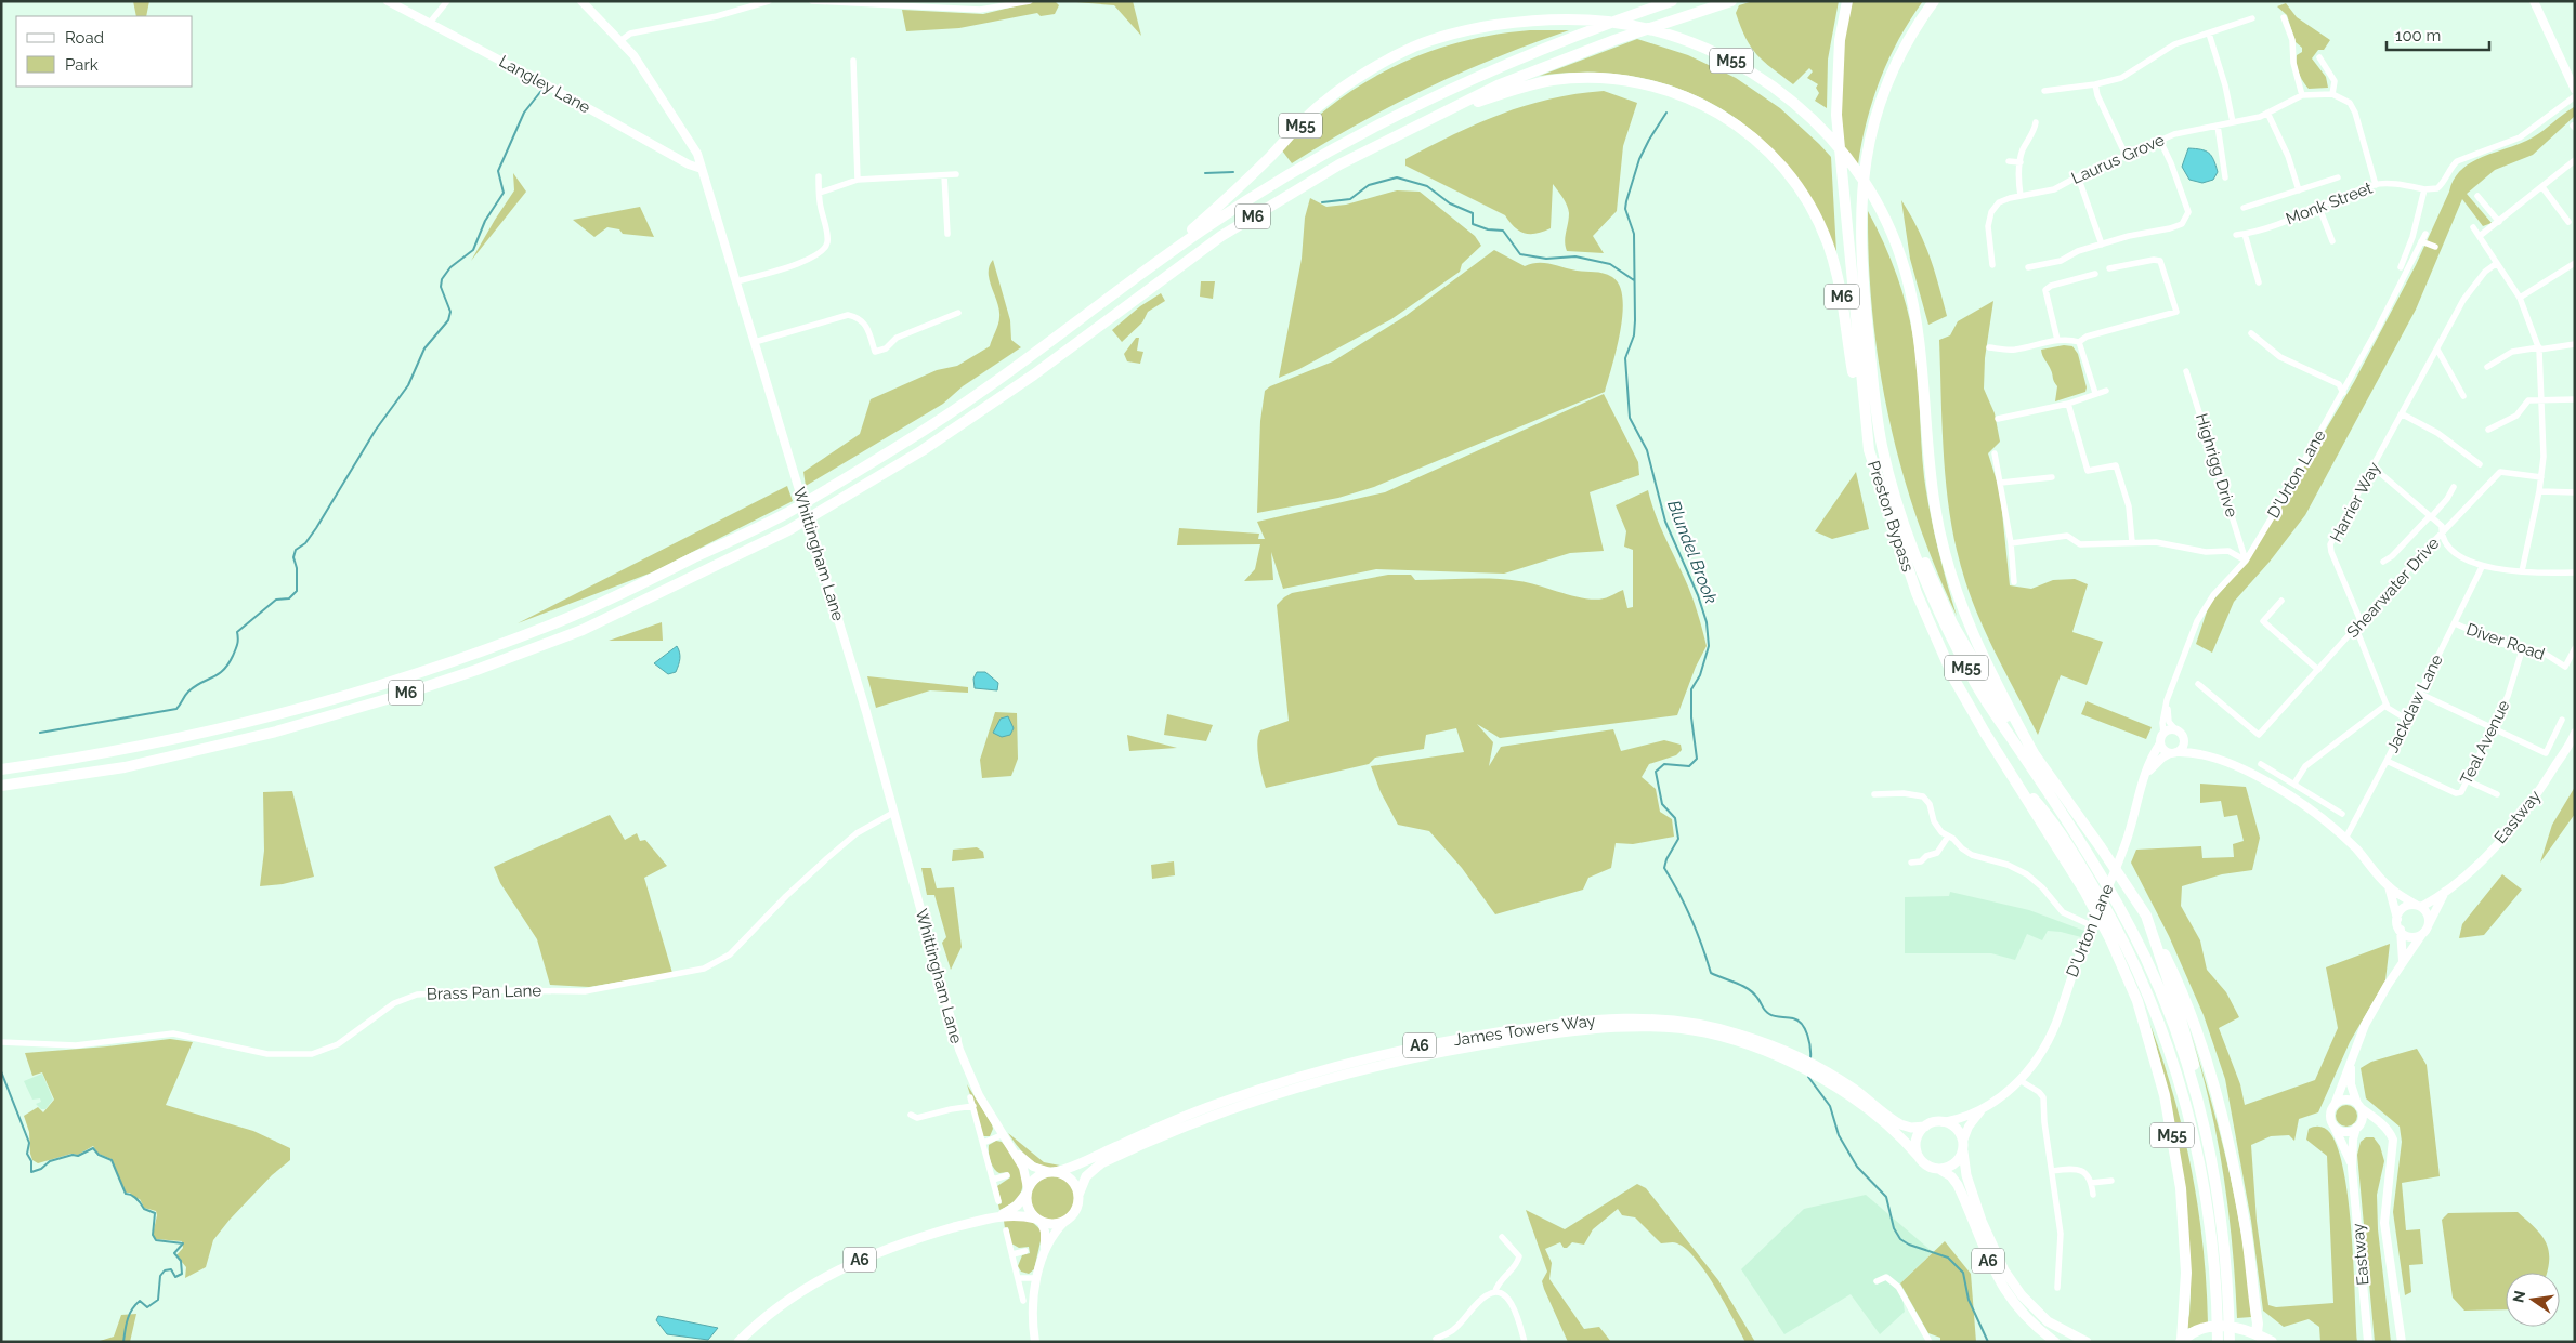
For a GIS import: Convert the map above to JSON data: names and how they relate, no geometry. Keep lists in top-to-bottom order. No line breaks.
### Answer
{"streets":{"highway":["M55","M6","Preston Bypass"],"main road":["Langley Lane","D'Urton Lane","Whittingham Lane","Eastway","James Towers Way","A6"],"street":["Laurus Grove","Monk Street","Highrigg Drive","Harrier Way","Shearwater Drive","Diver Road","Jackdaw Lane","Teal Avenue","Brass Pan Lane"]},"crossings":[["M55","M6"],["M55","Preston Bypass"],["Langley Lane","Whittingham Lane"],["M6","Preston Bypass"],["Highrigg Drive","D'Urton Lane"],["D'Urton Lane","James Towers Way"],["D'Urton Lane","A6"],["Harrier Way","Shearwater Drive"],["Whittingham Lane","Brass Pan Lane"],["Whittingham Lane","James Towers Way"],["Whittingham Lane","A6"],["Diver Road","Jackdaw Lane"],["Diver Road","Teal Avenue"],["Jackdaw Lane","Teal Avenue"],["James Towers Way","A6"]],"water":["Blundel Brook"],"legend":["Road","Park"],"scale_bar":"100 m","north":"left"}
